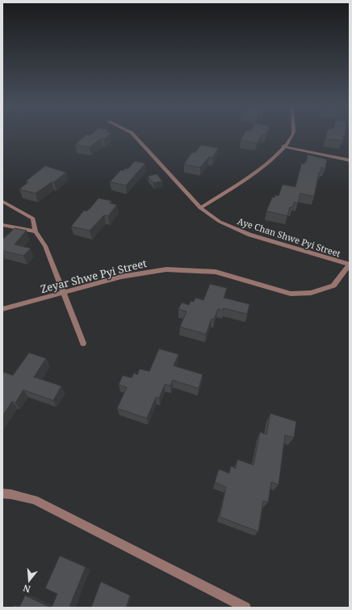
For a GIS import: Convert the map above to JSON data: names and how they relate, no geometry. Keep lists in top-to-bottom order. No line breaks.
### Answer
{"streets":{"street":["Aye Chan Shwe Pyi Street","Zeyar Shwe Pyi Street"]},"crossings":[["Aye Chan Shwe Pyi Street","Zeyar Shwe Pyi Street"]],"north":"bottom"}
